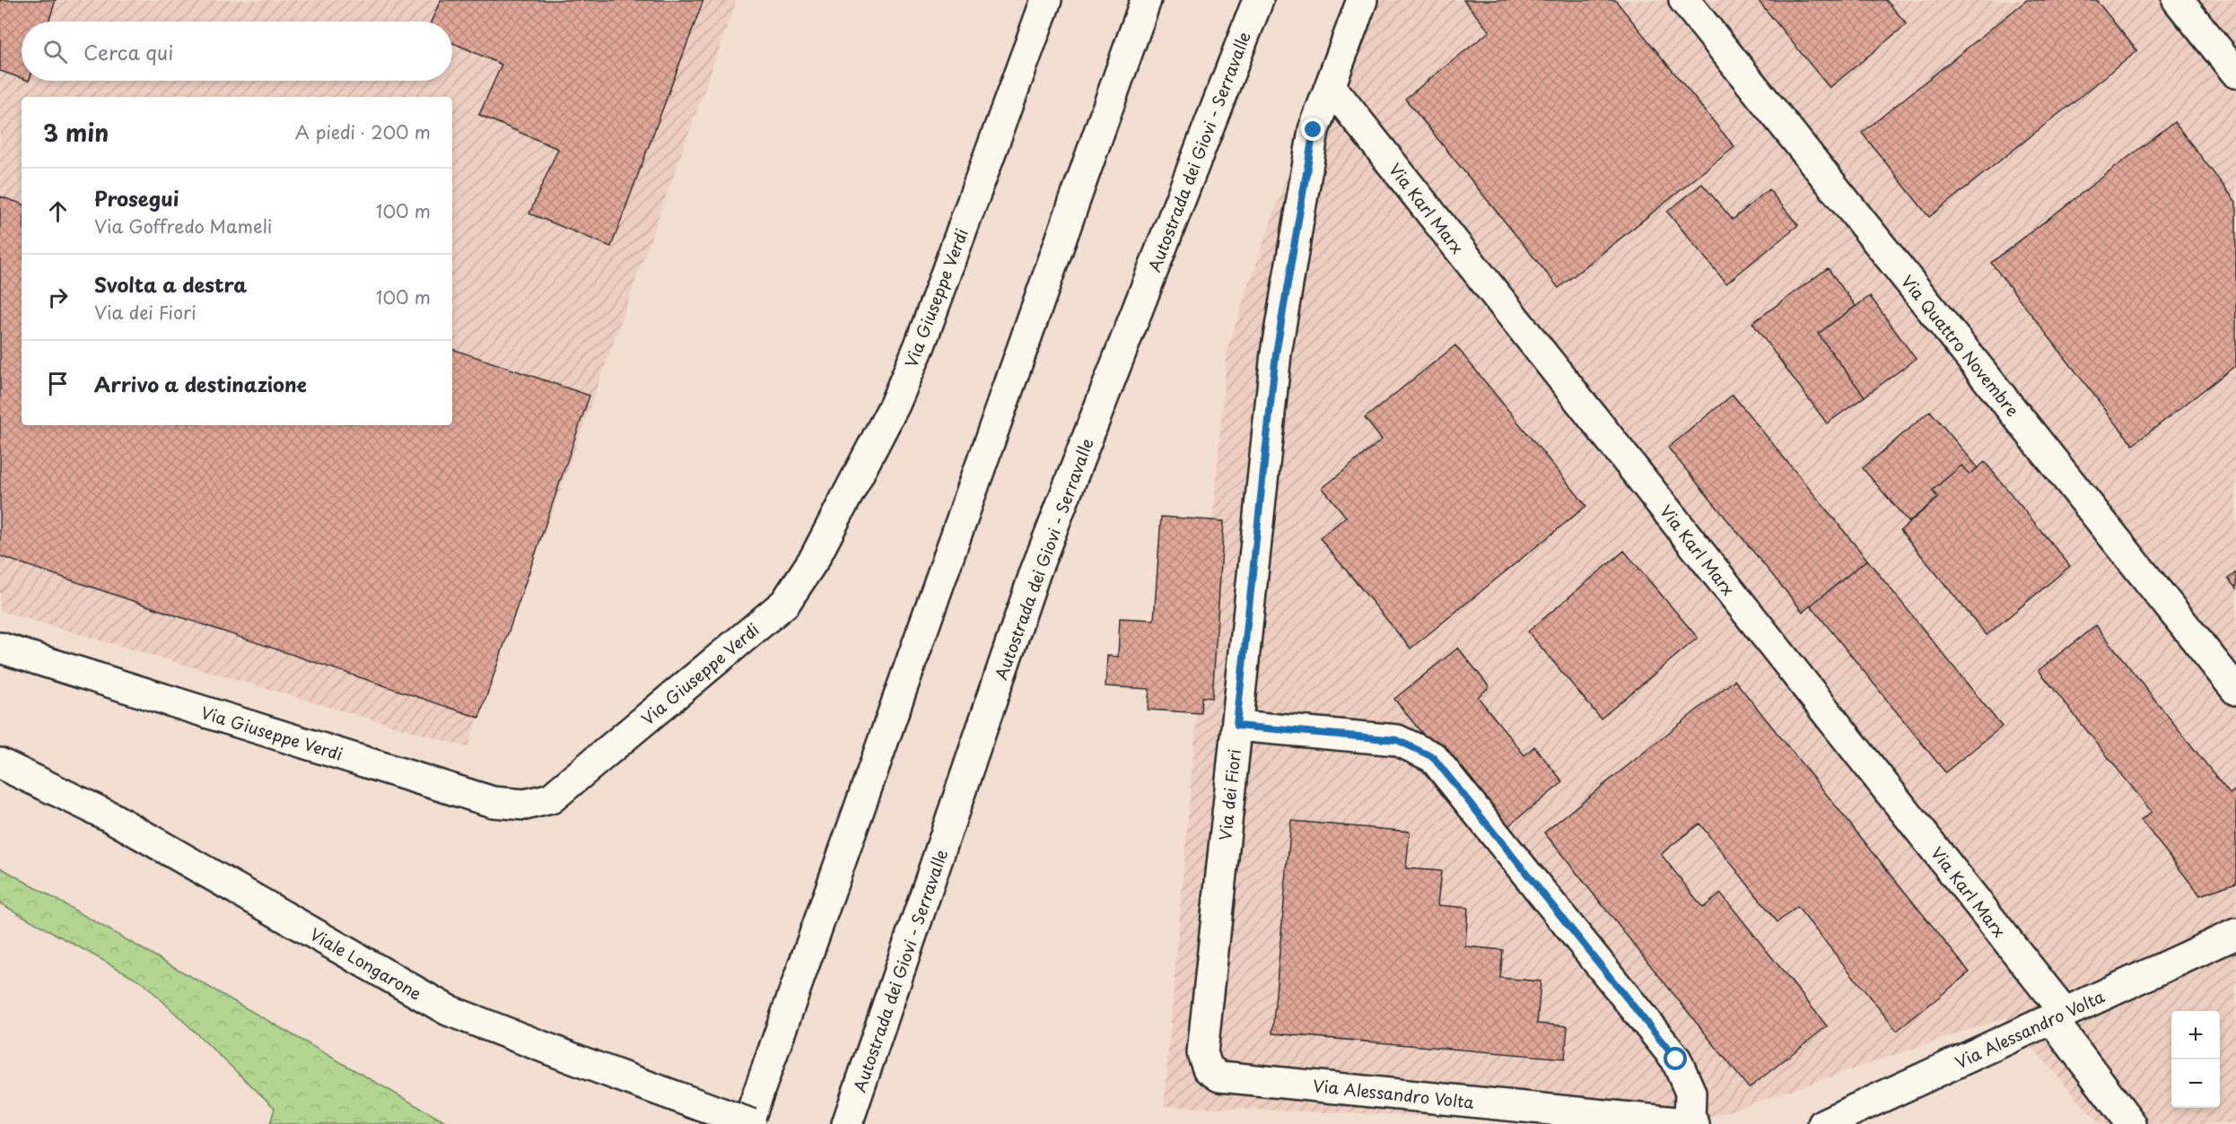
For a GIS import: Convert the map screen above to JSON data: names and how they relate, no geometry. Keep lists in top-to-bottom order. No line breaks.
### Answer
{"streets":{"main road":["Autostrada dei Giovi - Serravalle","Via Karl Marx","Via Giuseppe Verdi","Via Quattro Novembre","Via dei Fiori","Viale Longarone","Via Alessandro Volta"]},"crossings":[["Via Karl Marx","Via dei Fiori"],["Via Karl Marx","Via Alessandro Volta"],["Via dei Fiori","Via Alessandro Volta"]],"page":{"search":"Cerca qui","heading":["3 min","A piedi · 200 m"],"list":[["Prosegui","Via Goffredo Mameli","100 m"],["Svolta a destra","Via dei Fiori","100 m"],"Arrivo a destinazione"],"map_buttons":["+","−"]}}
